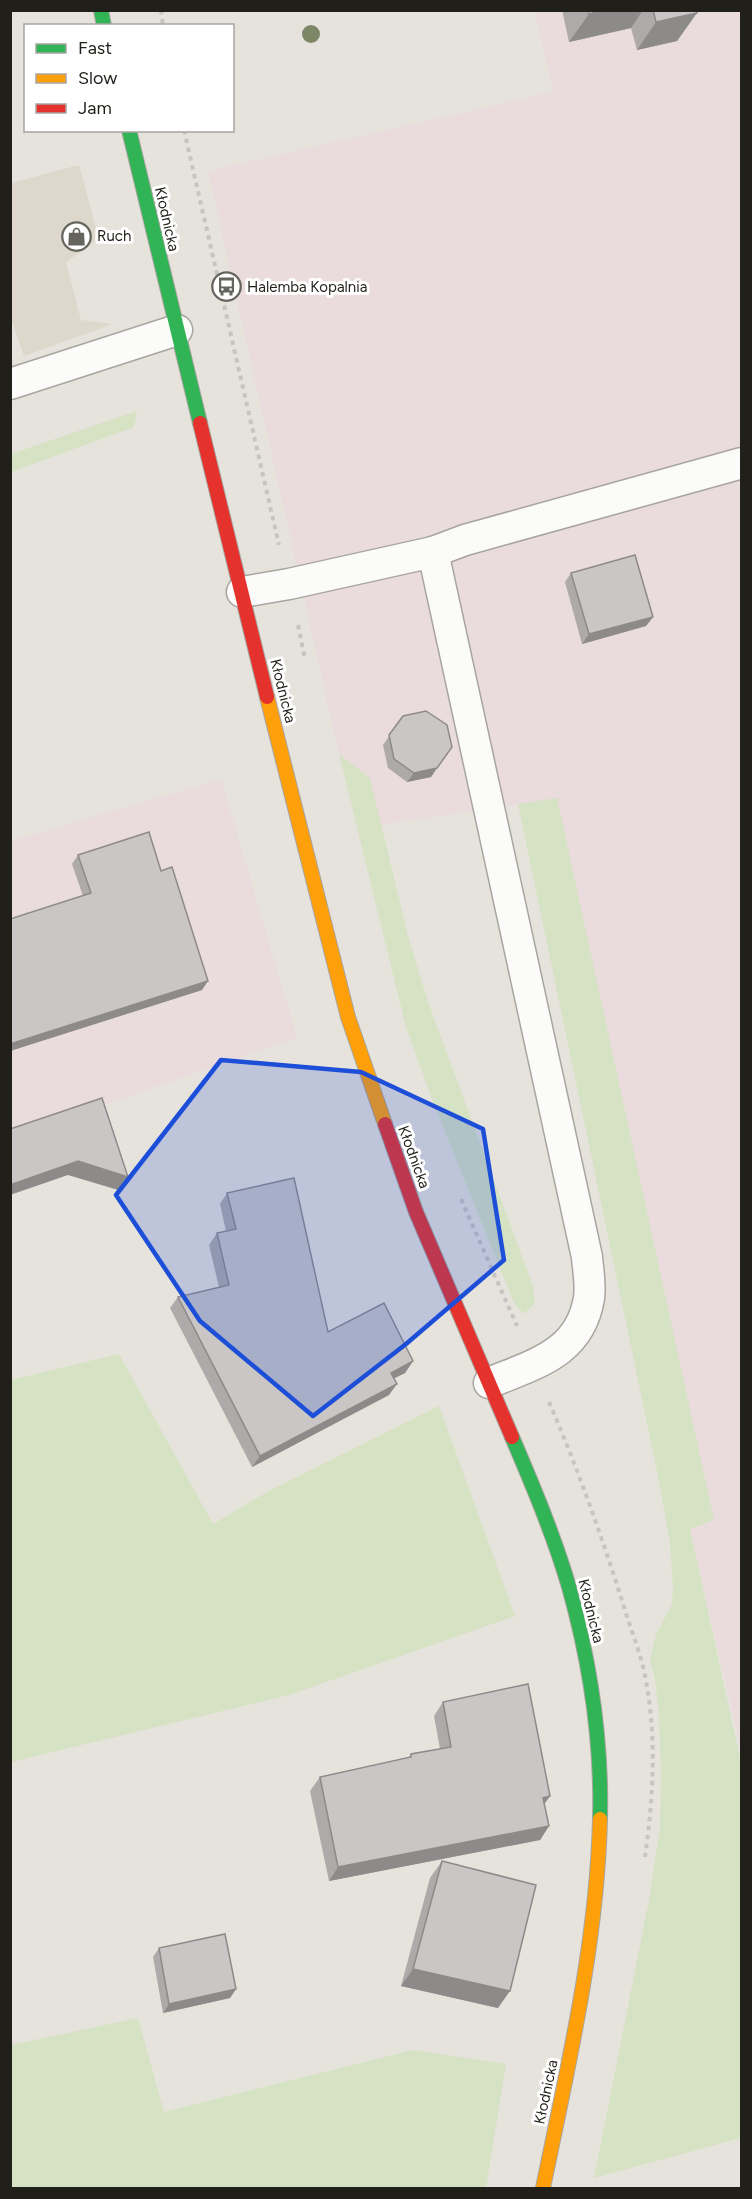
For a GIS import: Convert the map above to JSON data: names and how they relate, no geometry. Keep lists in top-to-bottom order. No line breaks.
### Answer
{"streets":{"street":["Kłodnicka"]},"places":{"shop":["Ruch"],"bus stop":["Halemba Kopalnia"]},"legend":["Fast","Slow","Jam"]}
